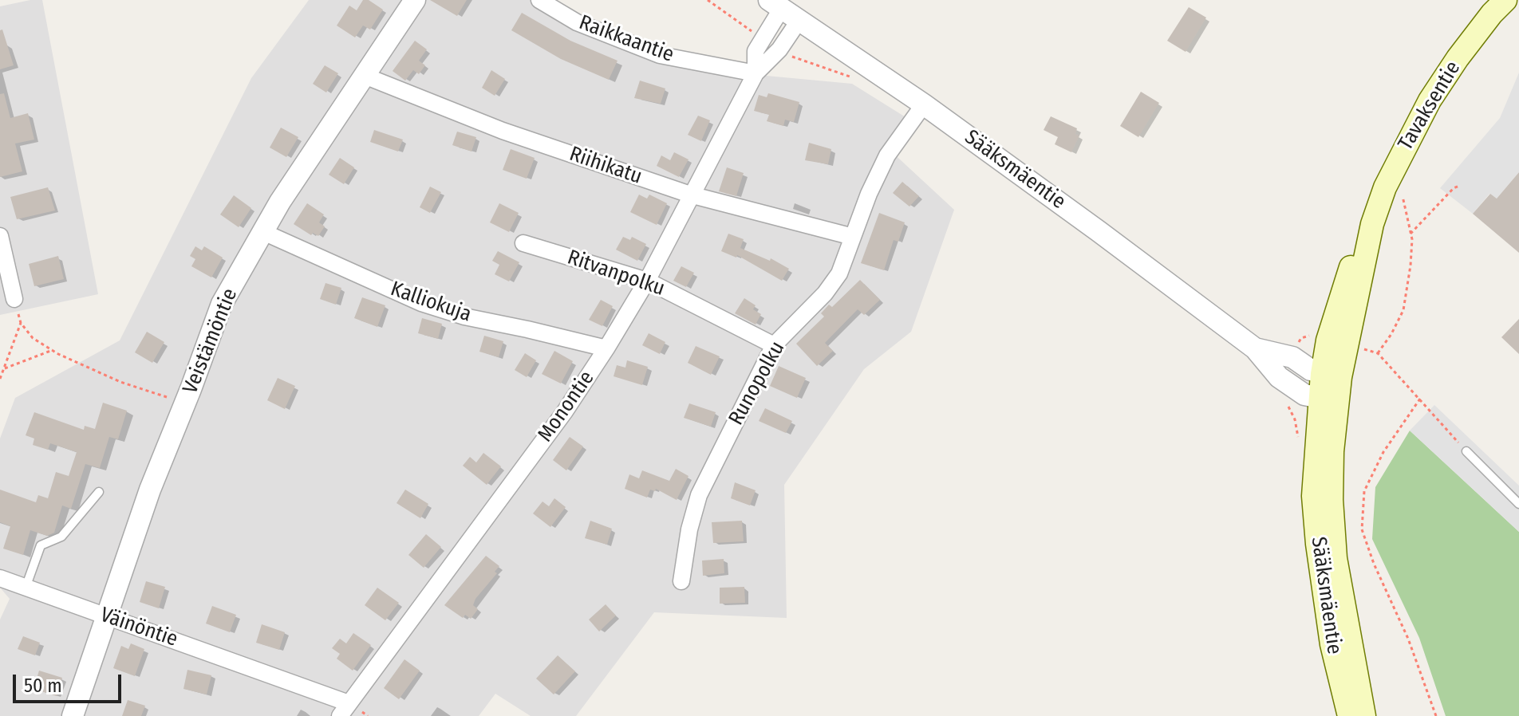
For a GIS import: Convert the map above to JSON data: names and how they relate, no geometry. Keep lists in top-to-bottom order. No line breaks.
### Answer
{"streets":{"main road":["Tavaksentie","Sääksmäentie"],"street":["Raikkaantie","Riihikatu","Ritvanpolku","Kalliokuja","Veistämöntie","Runopolku","Monontie","Väinöntie"]},"crossings":[["Raikkaantie","Monontie"],["Tavaksentie","Sääksmäentie"],["Riihikatu","Veistämöntie"],["Riihikatu","Runopolku"],["Riihikatu","Monontie"],["Sääksmäentie","Runopolku"],["Sääksmäentie","Monontie"],["Ritvanpolku","Runopolku"],["Ritvanpolku","Monontie"],["Kalliokuja","Veistämöntie"],["Kalliokuja","Monontie"],["Veistämöntie","Väinöntie"],["Monontie","Väinöntie"]],"scale_bar":"50 m"}
